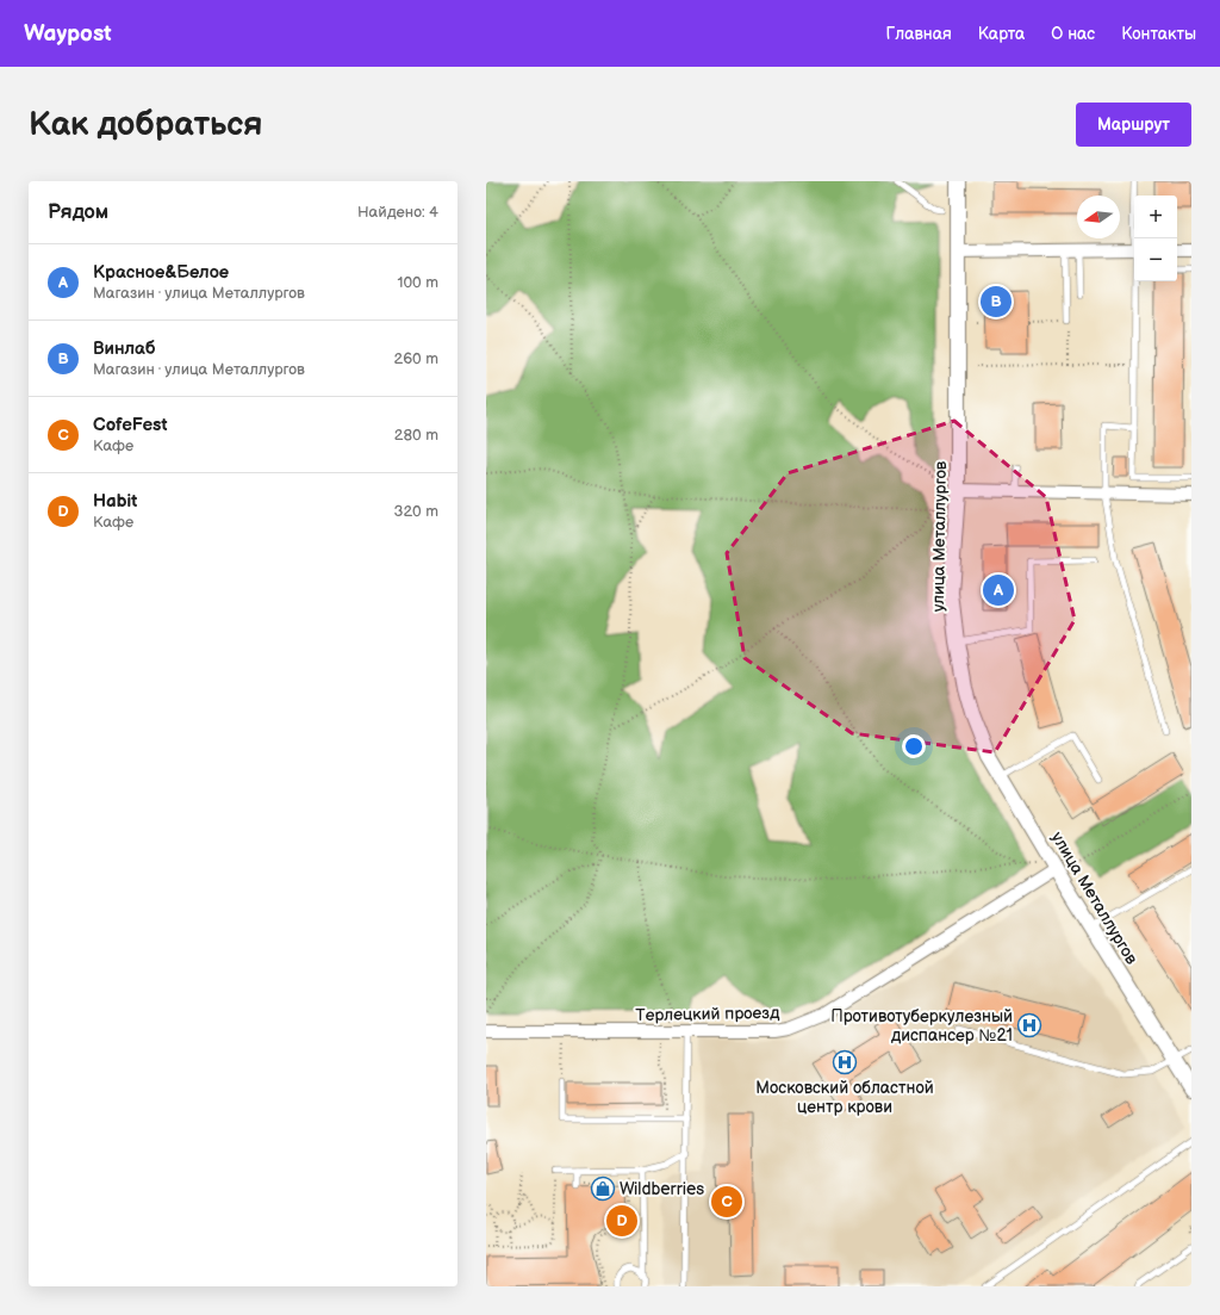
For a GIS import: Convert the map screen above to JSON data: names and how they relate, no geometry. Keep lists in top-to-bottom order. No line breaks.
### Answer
{"streets":{"street":["улица Металлургов","Терлецкий проезд"]},"crossings":[["улица Металлургов","Терлецкий проезд"]],"places":{"hospital":["Противотуберкулезный диспансер №21","Московский областной центр крови"],"shop":["Wildberries"]},"north":"left","page":{"header":"Waypost","nav":["Главная","Карта","О нас","Контакты"],"buttons":"Маршрут","title":"Как добраться","heading":["Рядом","Найдено: 4"],"map_buttons":["+","−"],"list":[{"mark":"A","name":"Красное&Белое","note":"Магазин · улица Металлургов","value":"100 m"},{"mark":"B","name":"Винлаб","note":"Магазин · улица Металлургов","value":"260 m"},{"mark":"C","name":"CofeFest","note":"Кафе","value":"280 m"},{"mark":"D","name":"Habit","note":"Кафе","value":"320 m"}],"pins":["B","A","C","D"]}}
